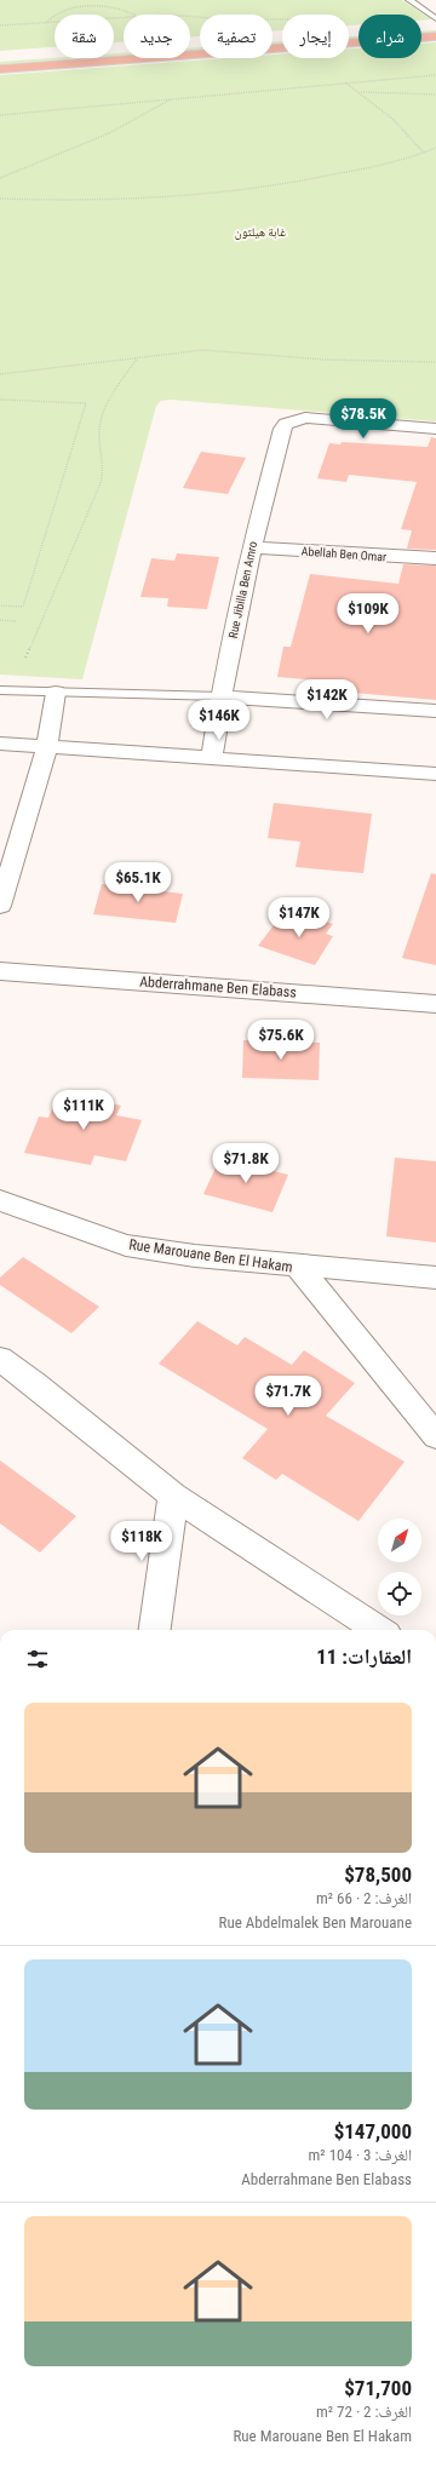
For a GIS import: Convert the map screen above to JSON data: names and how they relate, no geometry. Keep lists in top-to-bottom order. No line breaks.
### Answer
{"streets":{"street":["Abellah Ben Omar","Rue Jibilla Ben Amro","Abderrahmane Ben Elabass","Rue Marouane Ben El Hakam"]},"crossings":[["Abellah Ben Omar","Rue Jibilla Ben Amro"]],"parks":["غابة هيلتون"],"north":"top right","page":{"chip":["شراء","إيجار","تصفية","جديد","شقة"],"price":["$78.5K","$109K","$142K","$146K","$65.1K","$147K","$75.6K","$111K","$71.8K","$71.7K","$118K"],"heading":"العقارات: 11","list":[{"name":"$78,500","note":"الغرف: 2 · 66 m² · Rue Abdelmalek Ben Marouane"},{"name":"$147,000","note":"الغرف: 3 · 104 m² · Abderrahmane Ben Elabass"},{"name":"$71,700","note":"الغرف: 2 · 72 m² · Rue Marouane Ben El Hakam"}]}}
